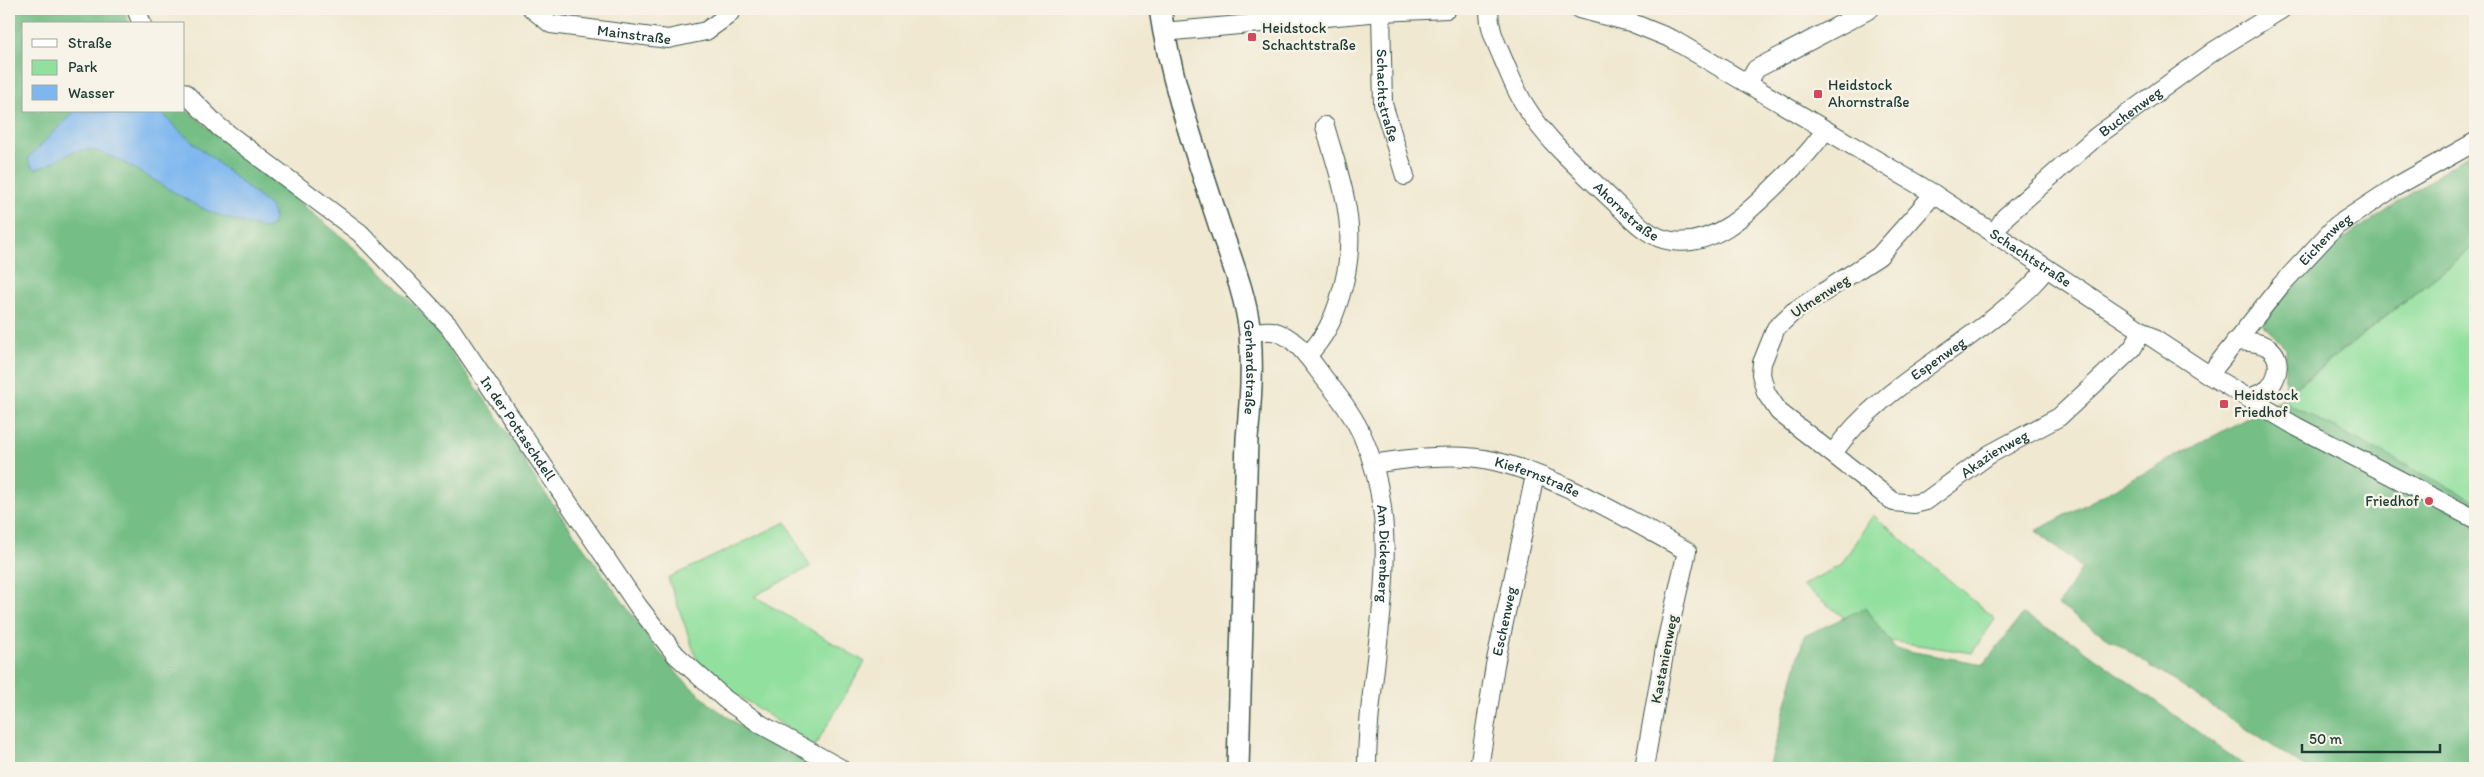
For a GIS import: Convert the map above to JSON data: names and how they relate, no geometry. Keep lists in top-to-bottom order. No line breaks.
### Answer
{"streets":{"street":["Mainstraße","Schachtstraße","Buchenweg","Ahornstraße","Eichenweg","Ulmenweg","Espenweg","Gerhardstraße","In der Pottaschdell","Akazienweg","Kiefernstraße","Am Dickenberg","Eschenweg","Kastanienweg"]},"crossings":[["Schachtstraße","Buchenweg"],["Schachtstraße","Ahornstraße"],["Schachtstraße","Eichenweg"],["Schachtstraße","Ulmenweg"],["Schachtstraße","Espenweg"],["Schachtstraße","Akazienweg"],["Ulmenweg","Espenweg"],["Ulmenweg","Akazienweg"],["Espenweg","Akazienweg"],["Gerhardstraße","Am Dickenberg"],["Kiefernstraße","Am Dickenberg"],["Kiefernstraße","Eschenweg"],["Kiefernstraße","Kastanienweg"]],"places":{"transit":["Heidstock Schachtstraße","Heidstock Ahornstraße","Heidstock Friedhof"],"other":["Friedhof"]},"legend":["Straße","Park","Wasser"],"scale_bar":"50 m"}
